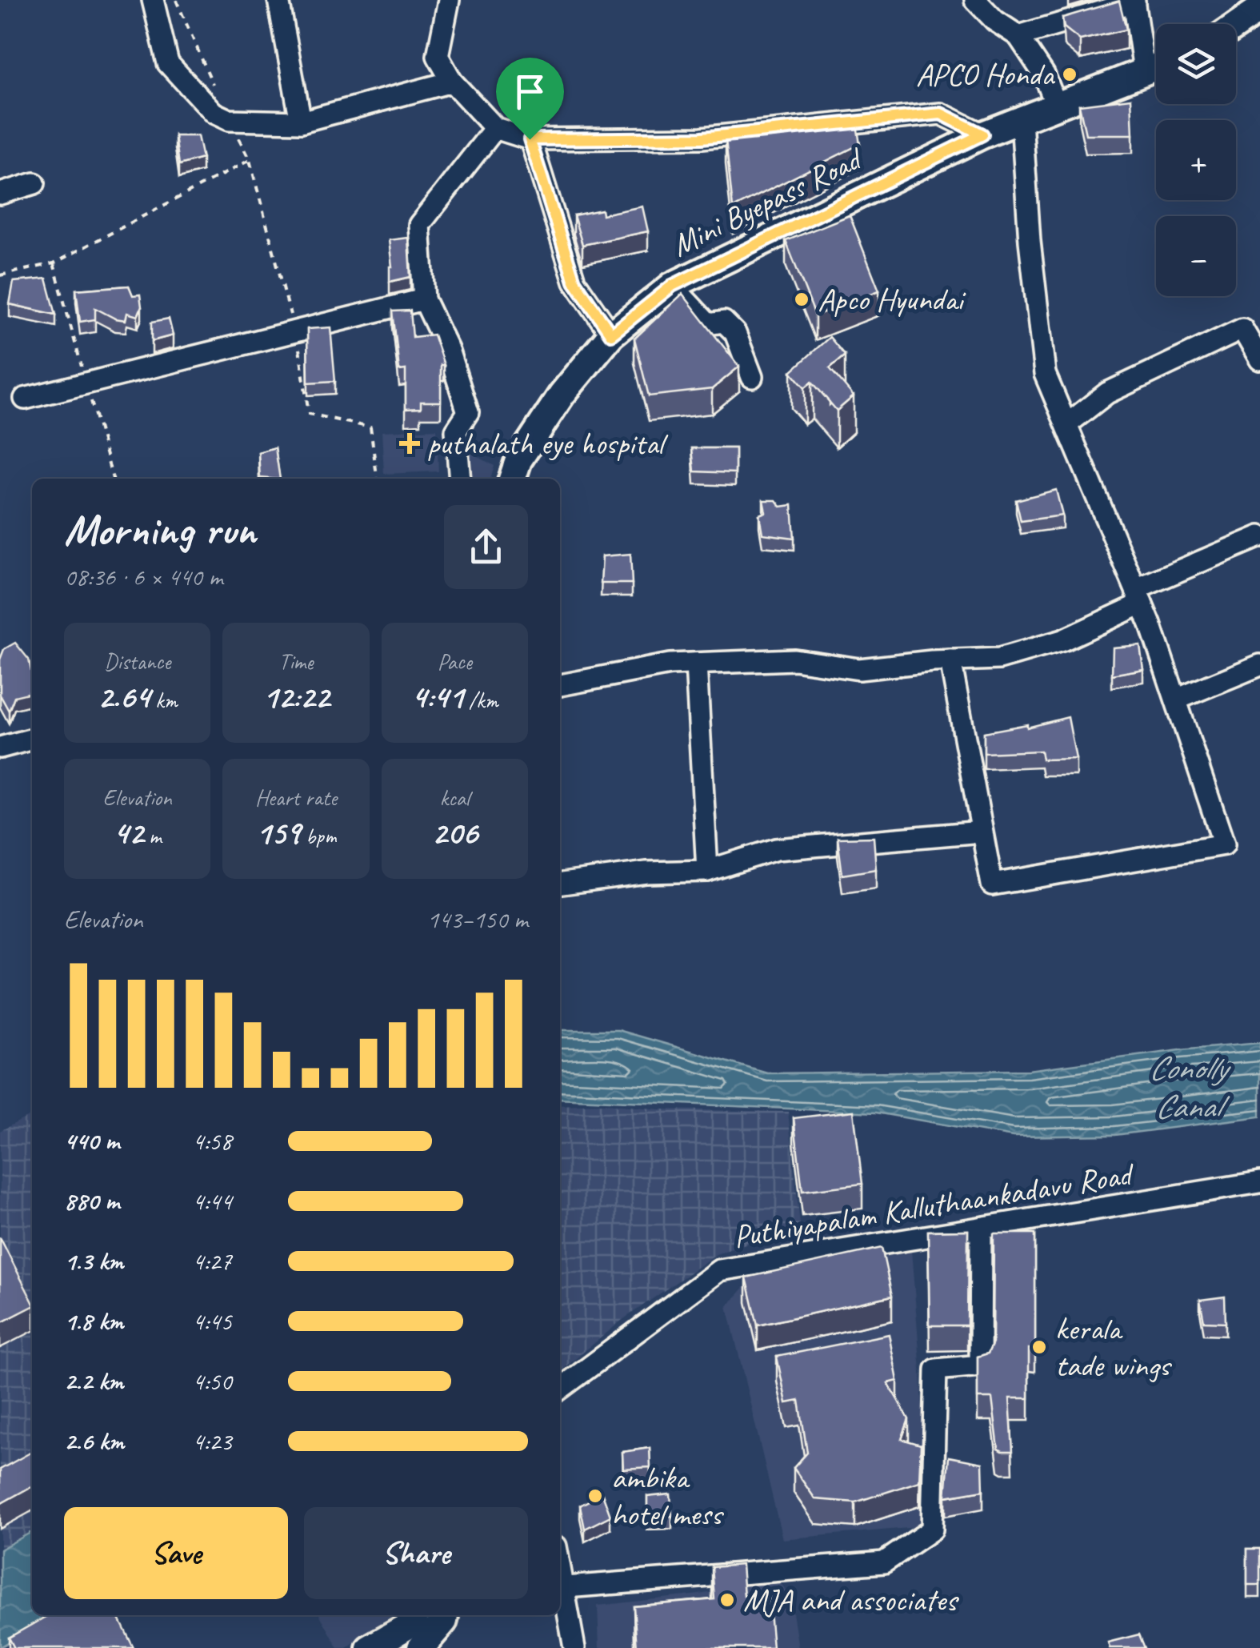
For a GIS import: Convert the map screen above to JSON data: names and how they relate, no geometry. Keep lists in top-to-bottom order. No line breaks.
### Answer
{"streets":{"main road":["Mini Byepass Road"],"street":["Puthiyapalam Kalluthaankadavu Road"]},"water":["Conolly Canal"],"places":{"other":["APCO Honda","Apco Hyundai","kerala tade wings","ambika hotel mess","MJA and associates"],"health":["puthalath eye hospital"]},"page":{"map_buttons":["+","−"],"heading":["Morning run","08:36 · 6 × 440 m"],"stats":[["Distance","2.64 km"],["Time","12:22"],["Pace","4:41 /km"],["Elevation","42 m"],["Heart rate","159 bpm"],["kcal","206"]],"chart":["Elevation","143–150 m"],"list":[{"name":"440 m","note":"4:58"},{"name":"880 m","note":"4:44"},{"name":"1.3 km","note":"4:27"},{"name":"1.8 km","note":"4:45"},{"name":"2.2 km","note":"4:50"},{"name":"2.6 km","note":"4:23"}],"buttons":["Save","Share"]}}
